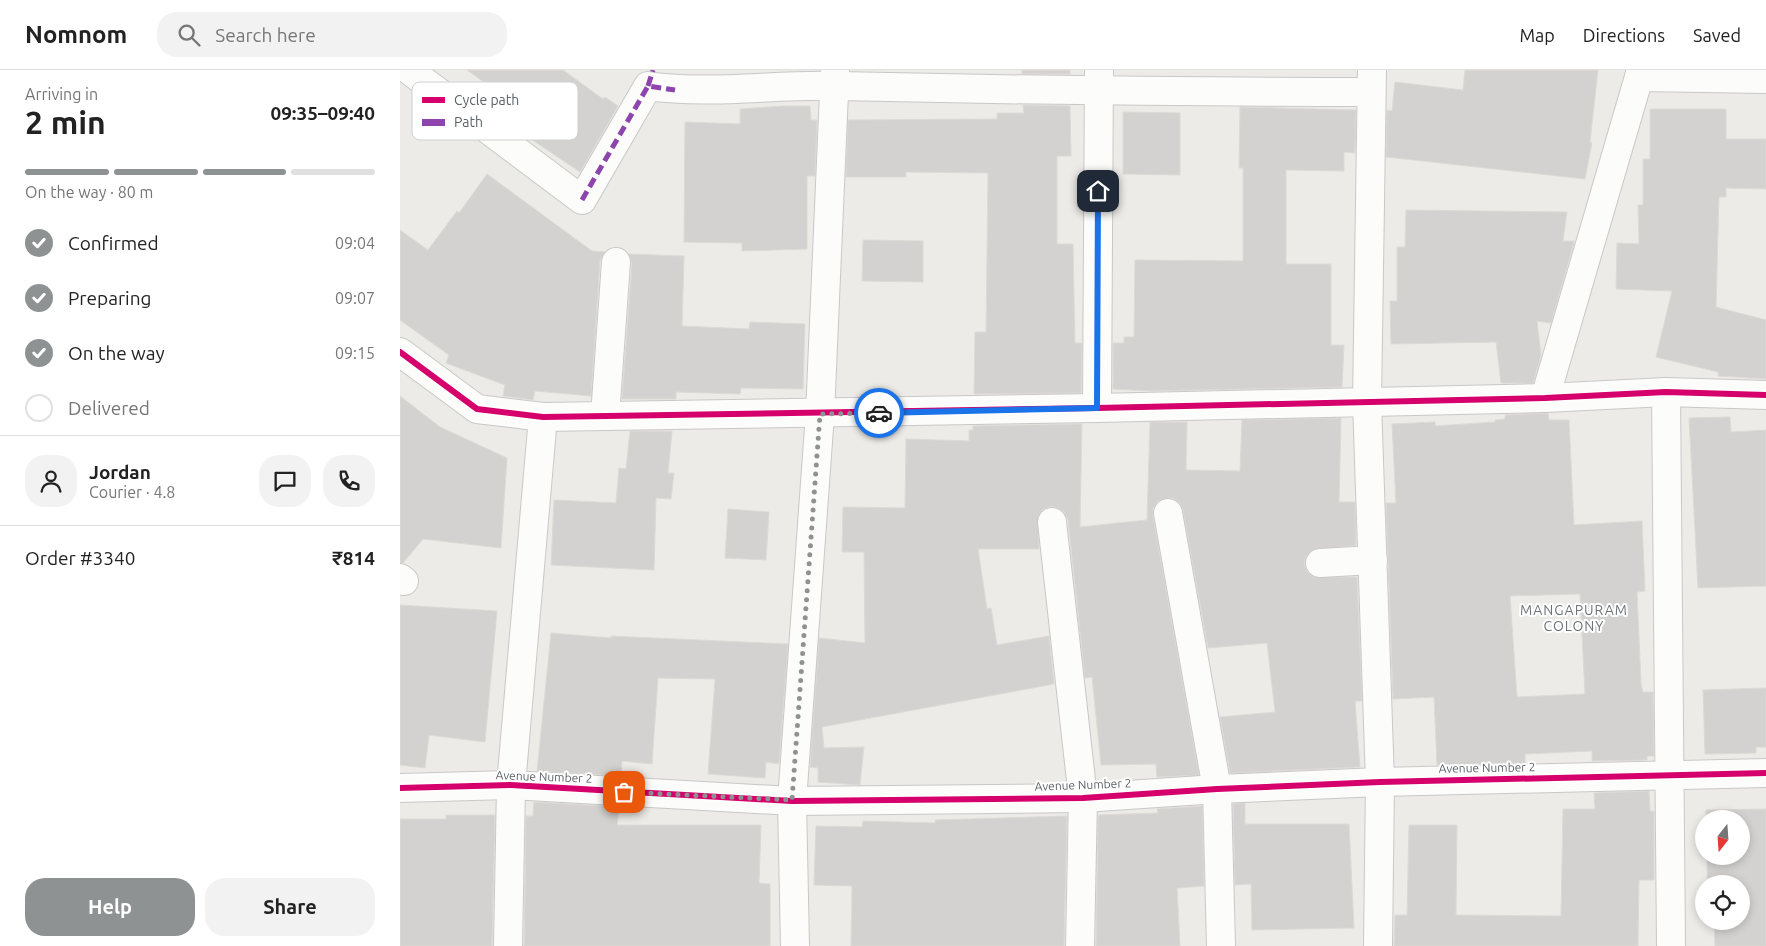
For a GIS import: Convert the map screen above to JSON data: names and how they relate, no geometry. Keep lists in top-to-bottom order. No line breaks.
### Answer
{"streets":{"street":["Avenue Number 2"]},"districts":["MANGAPURAM COLONY"],"legend":["Cycle path","Path"],"north":"bottom","page":{"header":"Nomnom","search":"Search here","nav":["Map","Directions","Saved"],"heading":["2 min","Arriving in","09:35–09:40"],"panel":["Jordan","Courier · 4.8","Order #3340","₹814"],"bar":"On the way · 80 m","list":[["Confirmed","09:04"],["Preparing","09:07"],["On the way","09:15"],"Delivered"],"buttons":["Help","Share"]}}
